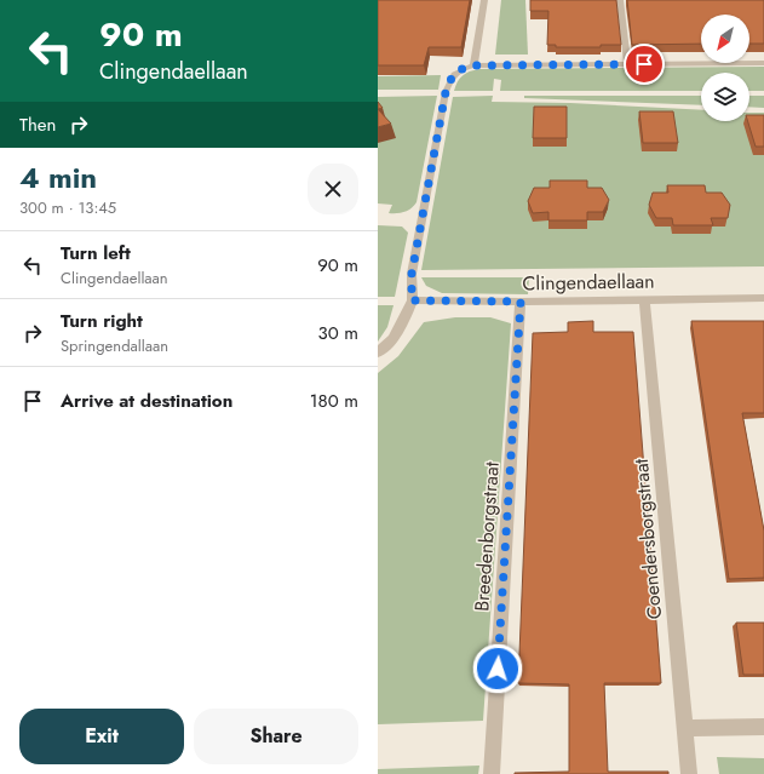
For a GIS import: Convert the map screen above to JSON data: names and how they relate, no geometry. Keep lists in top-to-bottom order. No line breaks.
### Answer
{"streets":{"street":["Clingendaellaan","Breedenborgstraat","Coendersborgstraat"]},"crossings":[["Clingendaellaan","Breedenborgstraat"],["Clingendaellaan","Coendersborgstraat"]],"north":"bottom left","page":{"turn":["90 m","Clingendaellaan"],"then":"Then","heading":["4 min","300 m · 13:45"],"list":[{"name":"Turn left","note":"Clingendaellaan","value":"90 m"},{"name":"Turn right","note":"Springendallaan","value":"30 m"},{"name":"Arrive at destination","value":"180 m"}],"buttons":["Exit","Share"]}}
